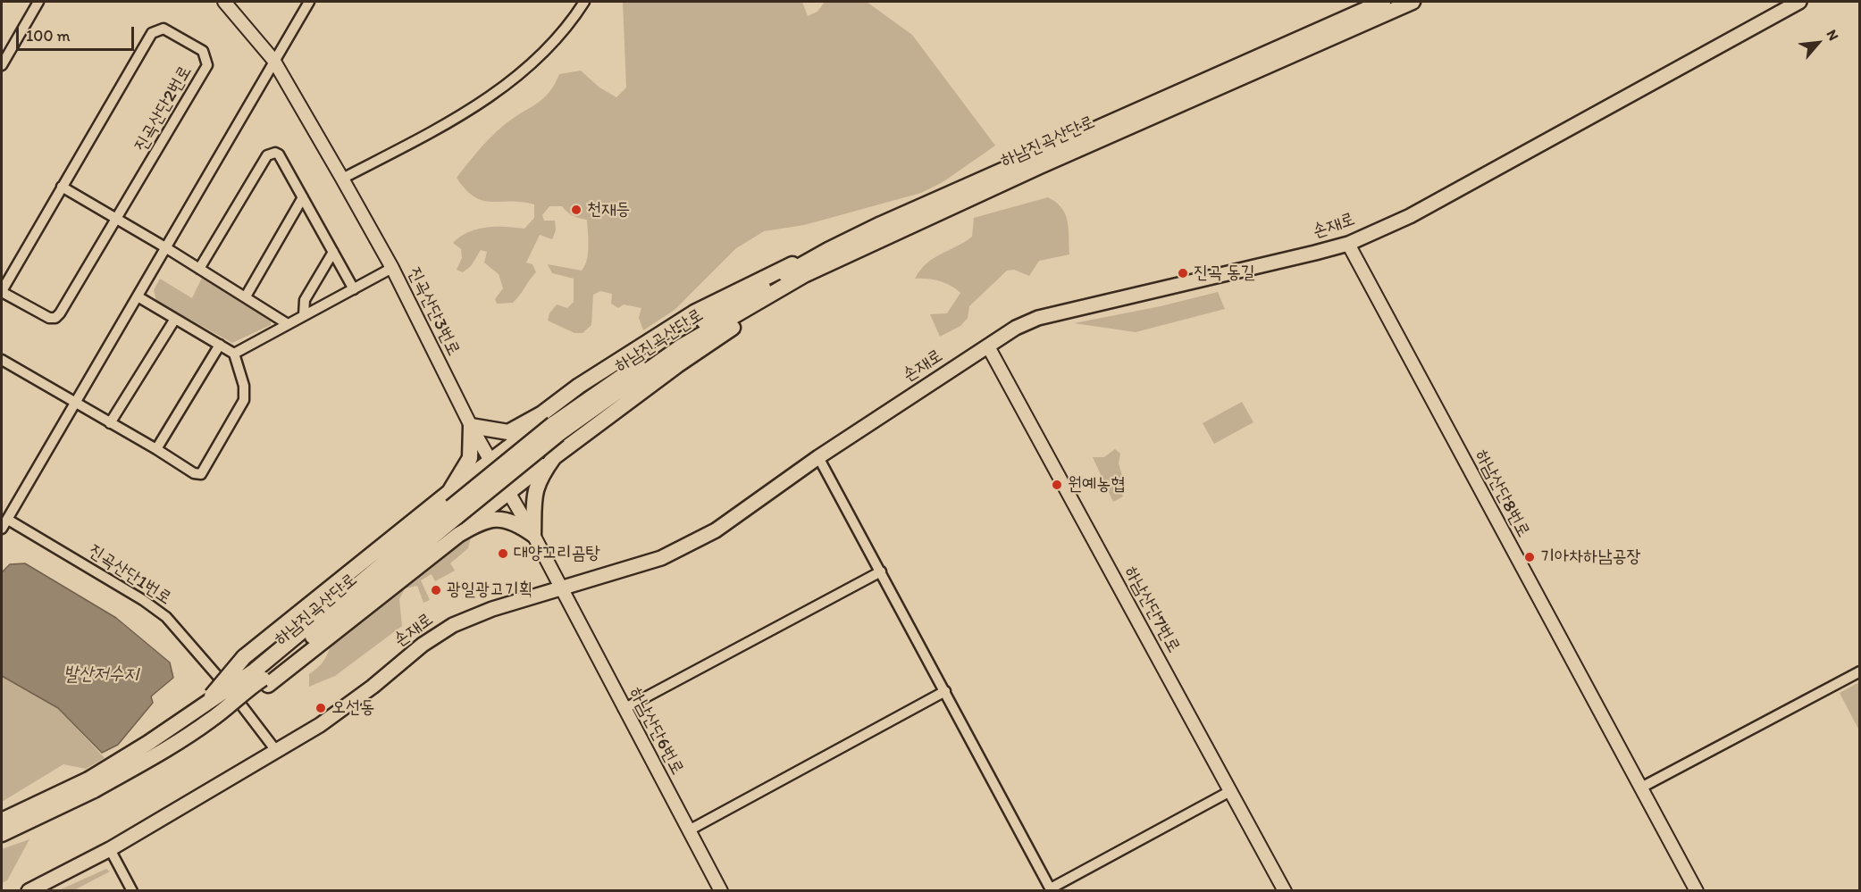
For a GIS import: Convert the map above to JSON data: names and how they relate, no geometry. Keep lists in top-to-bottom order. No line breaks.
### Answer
{"streets":{"highway":["하남진곡산단로"],"main road":["손재로"],"street":["진곡산단2번로","진곡산단3번로","하남산단8번로","진곡산단1번로","하남산단7번로","하남산단6번로"]},"crossings":[["손재로","하남산단8번로"],["손재로","진곡산단1번로"],["손재로","하남산단7번로"],["손재로","하남산단6번로"],["진곡산단3번로","하남산단6번로"]],"water":["발산저수지"],"places":["천재등","진곡 동길","원예농협","대양꼬리곰탕","기아차하남공장","광일광고기획","오선동"],"scale_bar":"100 m","north":"top right"}
